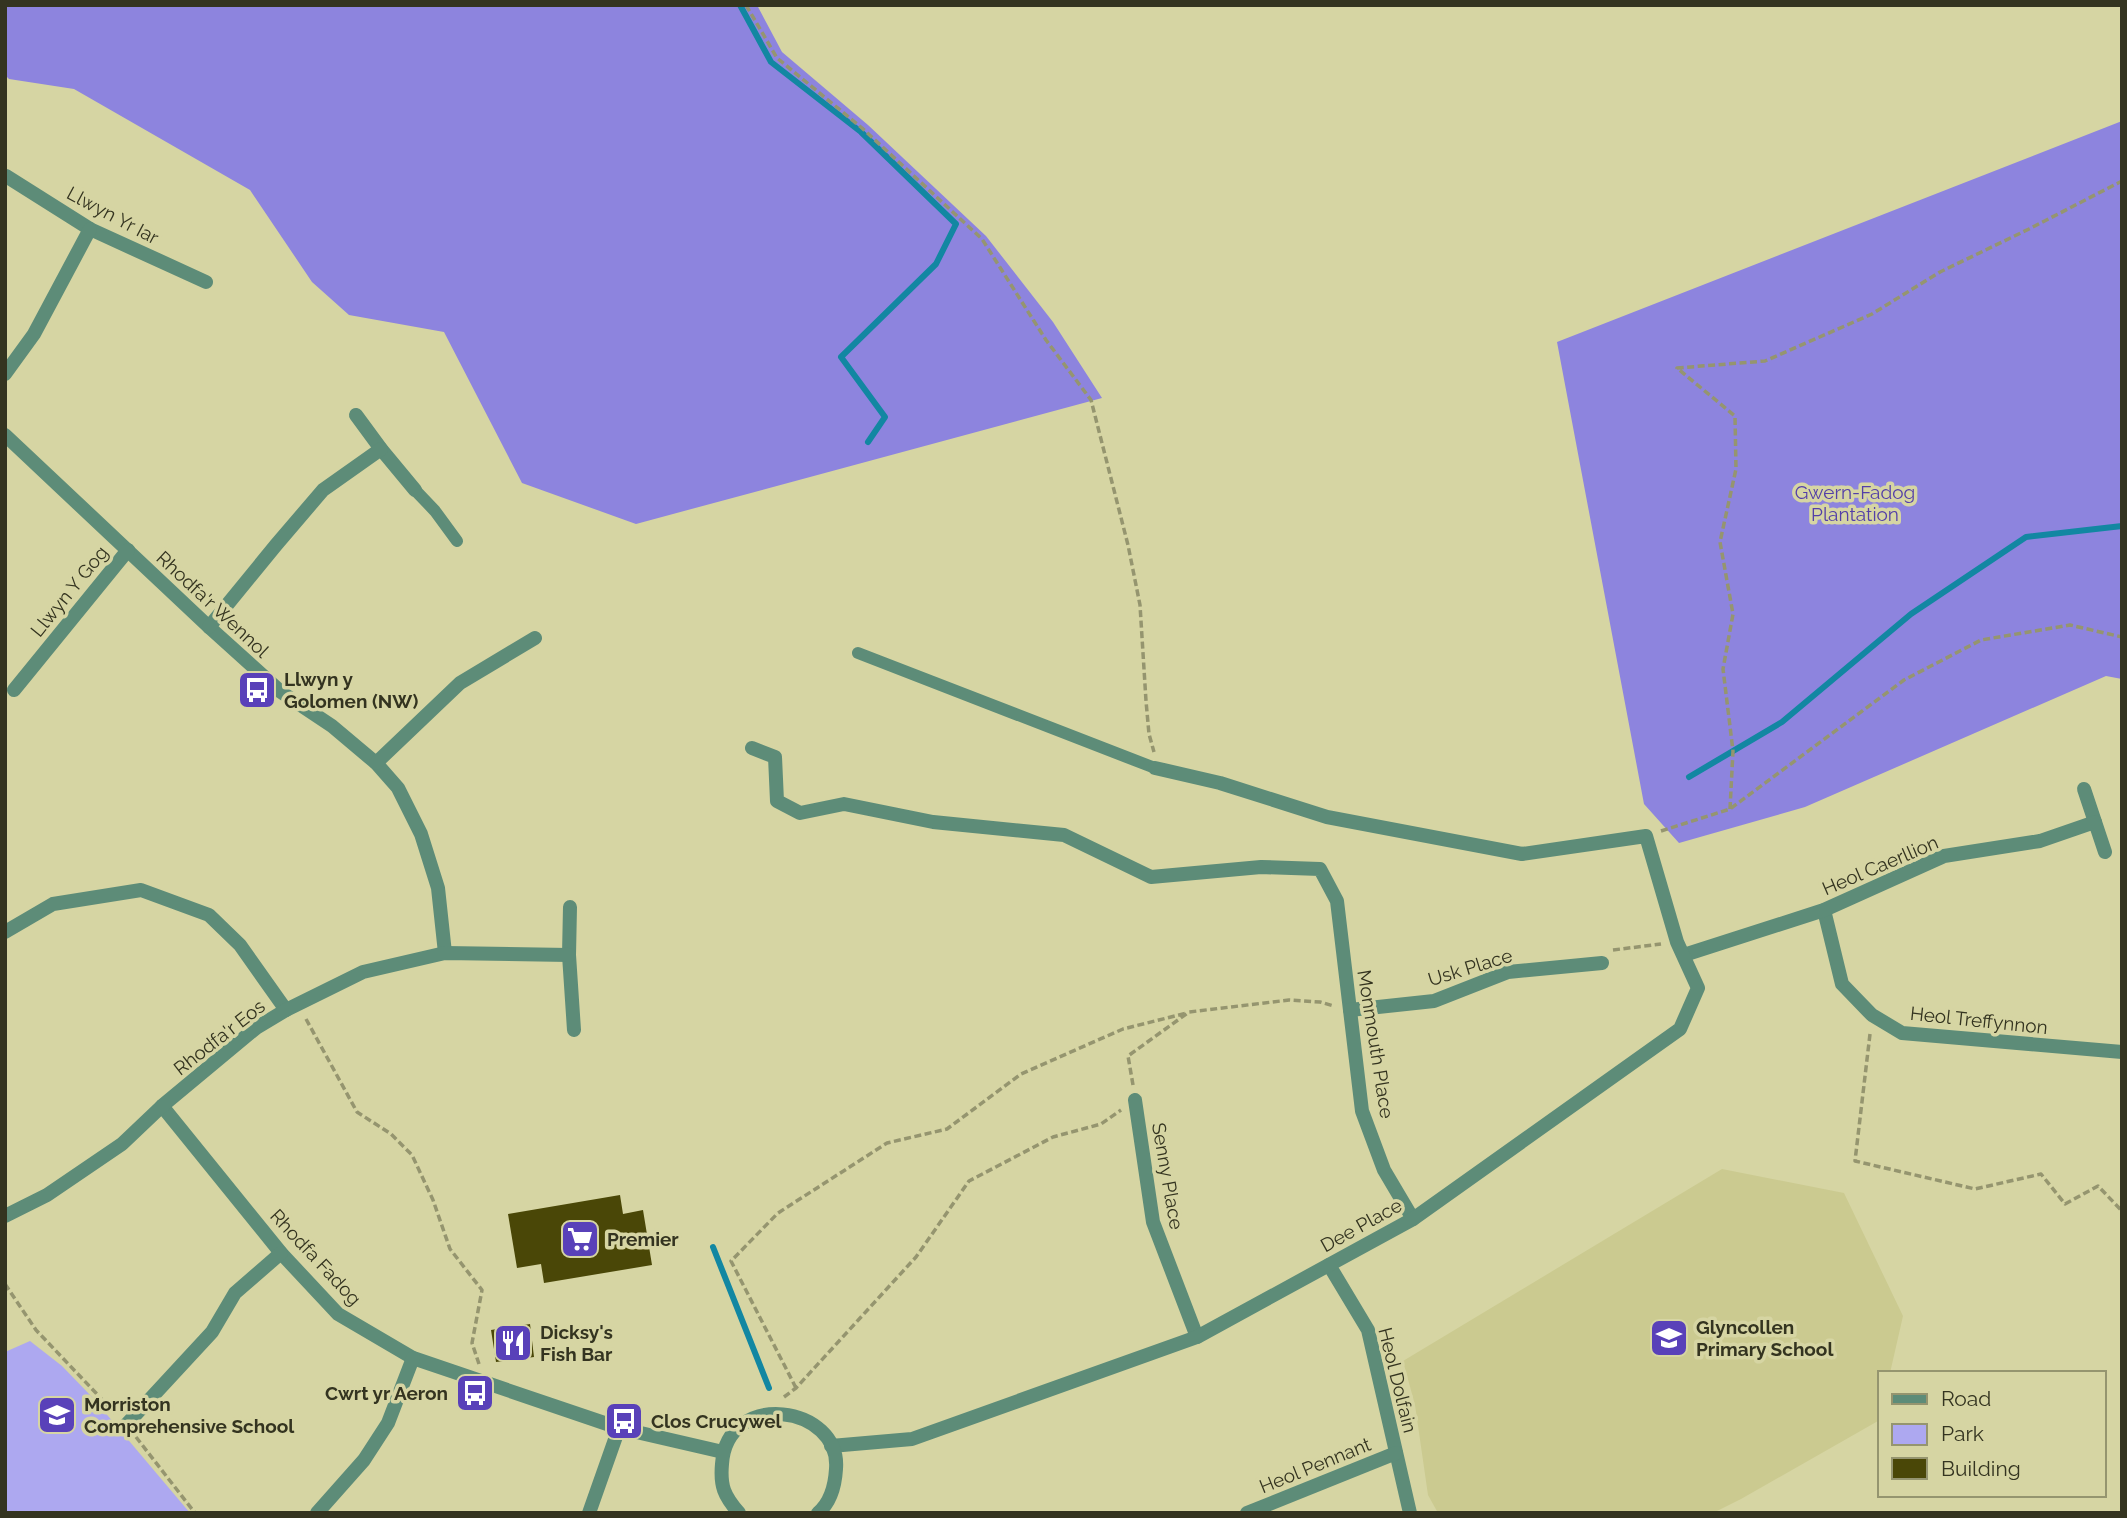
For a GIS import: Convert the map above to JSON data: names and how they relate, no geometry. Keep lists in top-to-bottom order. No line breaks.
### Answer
{"streets":{"street":["Llwyn Yr Iar","Llwyn Y Gog","Rhodfa'r Wennol","Heol Caerllion","Usk Place","Heol Treffynnon","Rhodfa'r Eos","Monmouth Place","Senny Place","Dee Place","Rhodfa Fadog","Heol Dolfain","Heol Pennant"]},"crossings":[["Llwyn Y Gog","Rhodfa'r Wennol"],["Rhodfa'r Wennol","Rhodfa'r Eos"],["Heol Caerllion","Heol Treffynnon"],["Heol Caerllion","Dee Place"],["Usk Place","Monmouth Place"],["Rhodfa'r Eos","Rhodfa Fadog"],["Monmouth Place","Dee Place"],["Senny Place","Dee Place"],["Dee Place","Heol Dolfain"],["Heol Dolfain","Heol Pennant"]],"parks":["Gwern-Fadog Plantation"],"places":{"bus stop":["Llwyn y Golomen (NW)","Cwrt yr Aeron","Clos Crucywel"],"supermarket":["Premier"],"school or university":["Glyncollen Primary School","Morriston Comprehensive School"],"restaurant":["Dicksy's Fish Bar"]},"legend":["Road","Park","Building"]}
